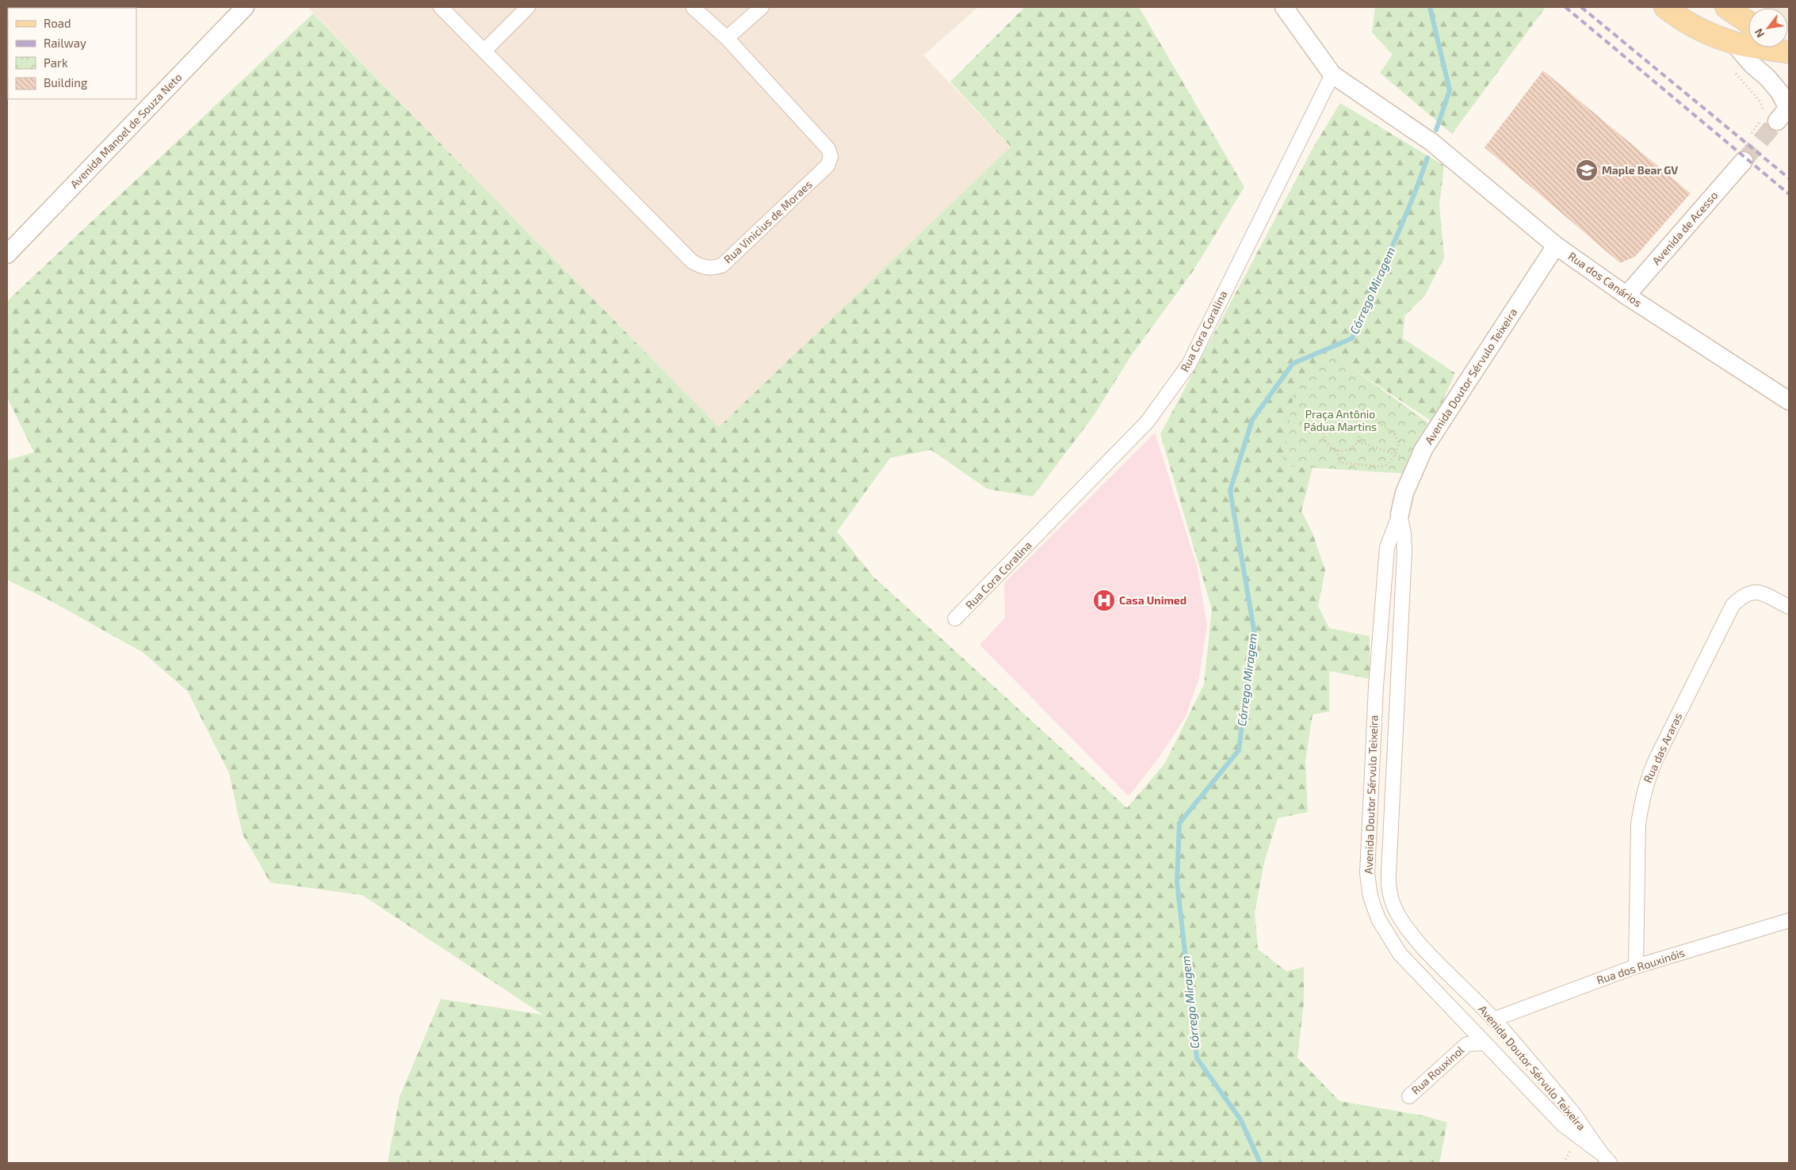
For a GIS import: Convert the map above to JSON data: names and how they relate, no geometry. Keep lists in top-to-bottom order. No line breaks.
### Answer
{"streets":{"street":["Avenida Manoel de Souza Neto","Rua Vinicius de Moraes","Avenida de Acesso","Rua dos Canários","Rua Cora Coralina","Avenida Doutor Sérvulo Teixeira","Rua das Araras","Rua dos Rouxinóis","Rua Rouxinol"]},"crossings":[["Avenida de Acesso","Rua dos Canários"],["Rua dos Canários","Rua Cora Coralina"],["Rua dos Canários","Avenida Doutor Sérvulo Teixeira"],["Avenida Doutor Sérvulo Teixeira","Rua dos Rouxinóis"],["Avenida Doutor Sérvulo Teixeira","Rua Rouxinol"],["Rua das Araras","Rua dos Rouxinóis"]],"water":["Córrego Miragem"],"parks":["Praça Antônio Pádua Martins"],"places":{"school or university":["Maple Bear GV"],"hospital":["Casa Unimed"]},"legend":["Road","Railway","Park","Building"],"north":"bottom left"}
